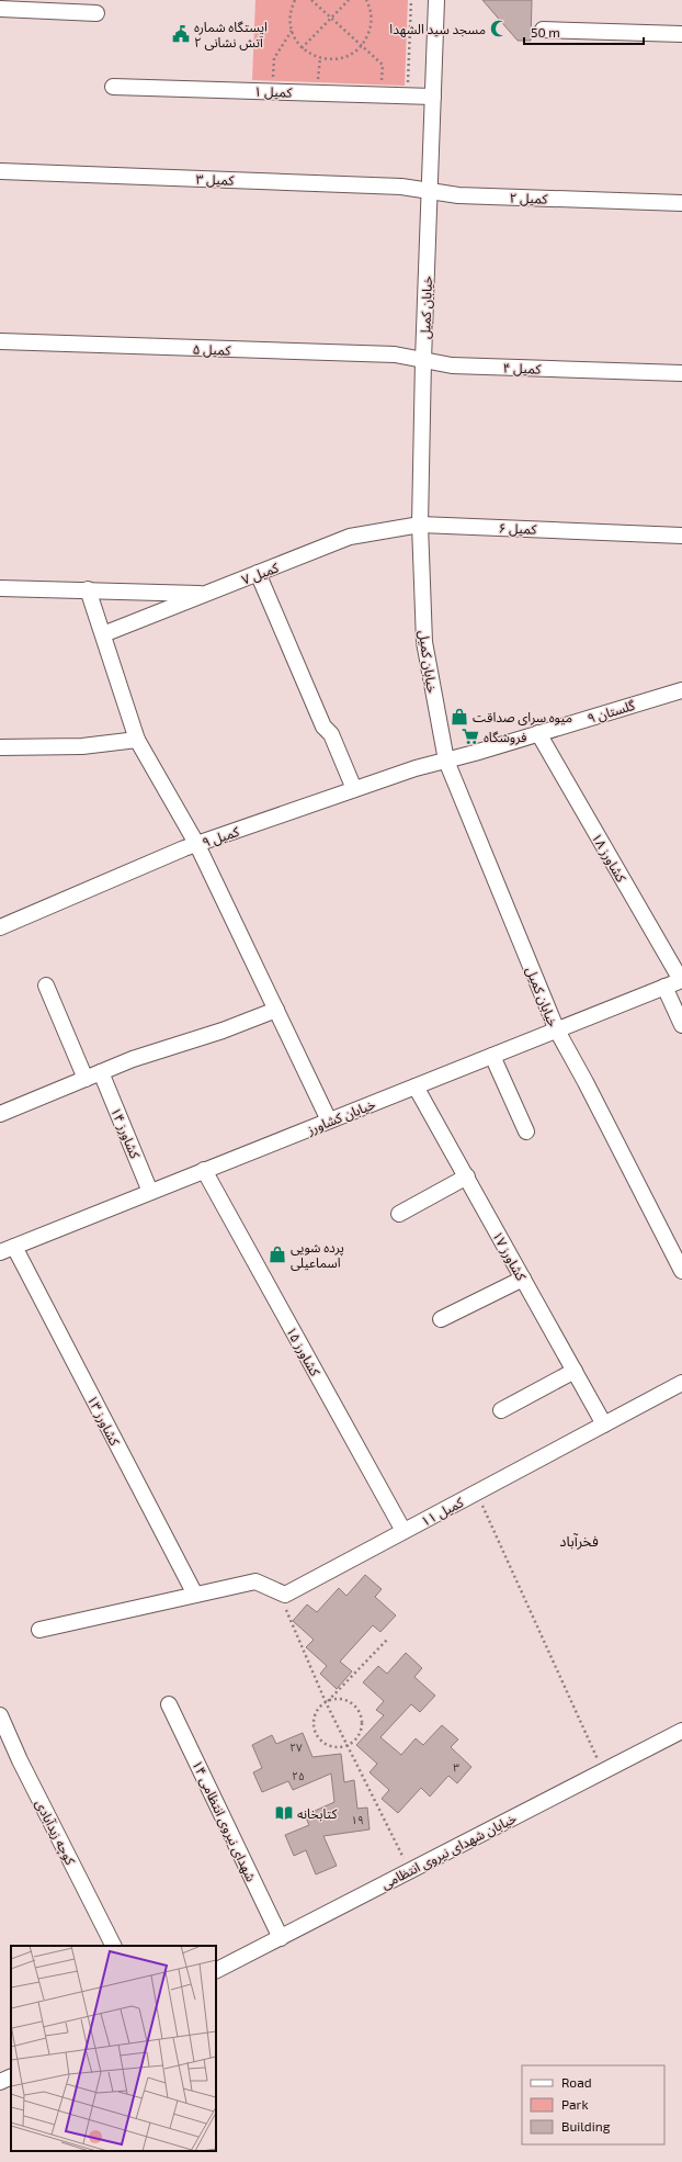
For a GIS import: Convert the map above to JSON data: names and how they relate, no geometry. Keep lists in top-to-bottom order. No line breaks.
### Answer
{"streets":{"street":["کمیل ۱","کمیل ۳","کمیل ۲","خیابان کمیل","کمیل ۵","کمیل ۴","کمیل ۶","کمیل ۷","گلستان ۹","کمیل ۹","کشاورز ۱۸","خیابان کشاورز","کشاورز ۱۴","کشاورز ۱۷","کشاورز ۱۵","کشاورز ۱۳","کمیل ۱۱","شهدای نیروی انتظامی ۱۴","کوچه زیدآبادی","خیابان شهدای نیروی انتظامی"]},"crossings":[["کمیل ۱","خیابان کمیل"],["کمیل ۳","کمیل ۲"],["کمیل ۳","خیابان کمیل"],["کمیل ۲","خیابان کمیل"],["خیابان کمیل","کمیل ۵"],["خیابان کمیل","کمیل ۴"],["خیابان کمیل","کمیل ۶"],["خیابان کمیل","کمیل ۷"],["خیابان کمیل","گلستان ۹"],["خیابان کمیل","کمیل ۹"],["خیابان کمیل","خیابان کشاورز"],["کمیل ۵","کمیل ۴"],["کمیل ۶","کمیل ۷"],["گلستان ۹","کمیل ۹"],["گلستان ۹","کشاورز ۱۸"],["کشاورز ۱۸","خیابان کشاورز"],["خیابان کشاورز","کشاورز ۱۴"],["خیابان کشاورز","کشاورز ۱۷"],["خیابان کشاورز","کشاورز ۱۵"],["خیابان کشاورز","کشاورز ۱۳"],["کشاورز ۱۷","کمیل ۱۱"],["کشاورز ۱۵","کمیل ۱۱"],["شهدای نیروی انتظامی ۱۴","خیابان شهدای نیروی انتظامی"]],"districts":["فخرآباد"],"places":{"mosque":["مسجد سید الشهدا"],"public building":["ایستگاه شماره ۲ آتش نشانی"],"shop":["میوه سرای صداقت","پرده شویی اسماعیلی"],"supermarket":["فروشگاه"],"library":["کتابخانه"]},"house_numbers":["۲۷","۳","۲۵","۱۹"],"legend":["Road","Park","Building"],"scale_bar":"50 m"}
